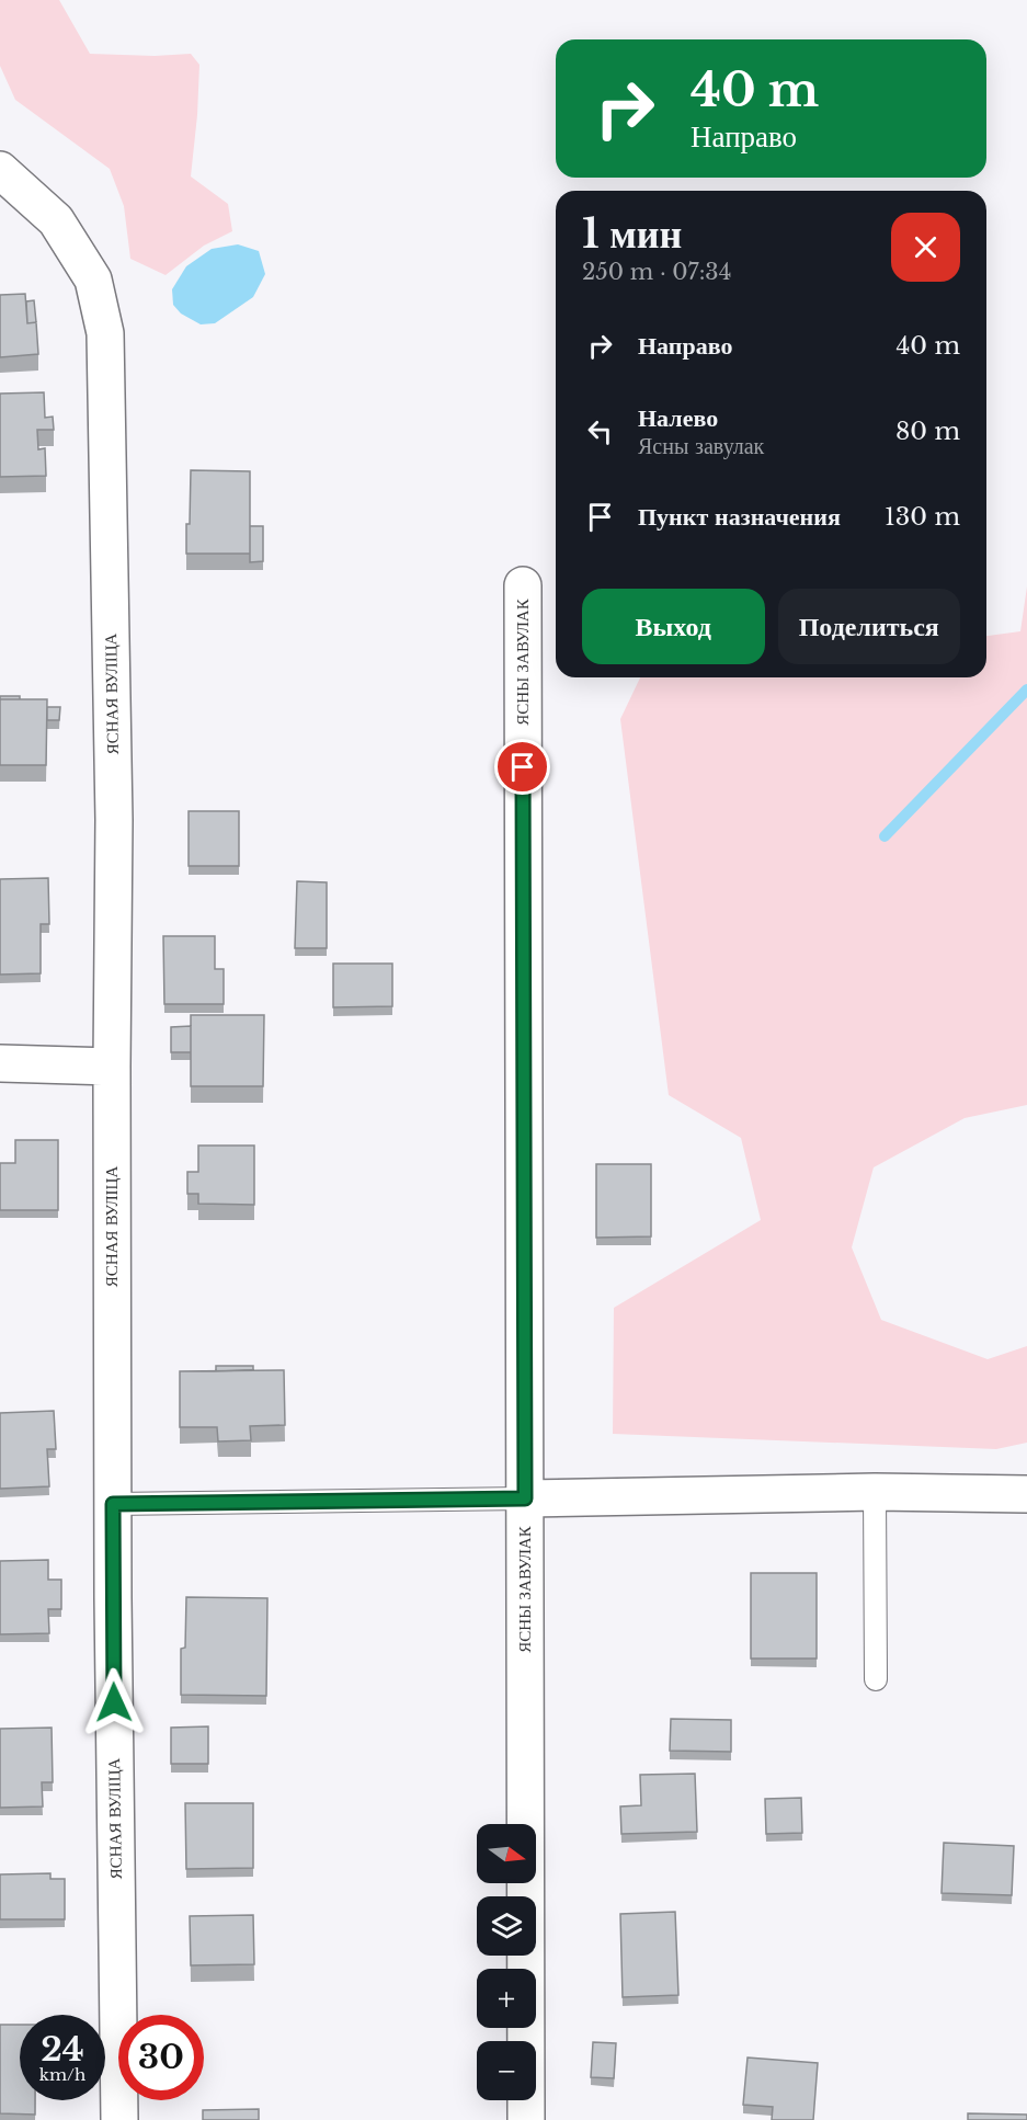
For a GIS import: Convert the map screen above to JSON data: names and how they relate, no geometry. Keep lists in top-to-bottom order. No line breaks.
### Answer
{"streets":{"street":["ЯСНЫ ЗАВУЛАК","ЯСНАЯ ВУЛІЦА"]},"north":"right","page":{"turn":["40 m","Направо"],"heading":["1 мин","250 m · 07:34"],"list":[{"name":"Направо","value":"40 m"},{"name":"Налево","note":"Ясны завулак","value":"80 m"},{"name":"Пункт назначения","value":"130 m"}],"buttons":["Выход","Поделиться"],"map_buttons":["+","−"],"speed":"24 km/h","limit":"30"}}
